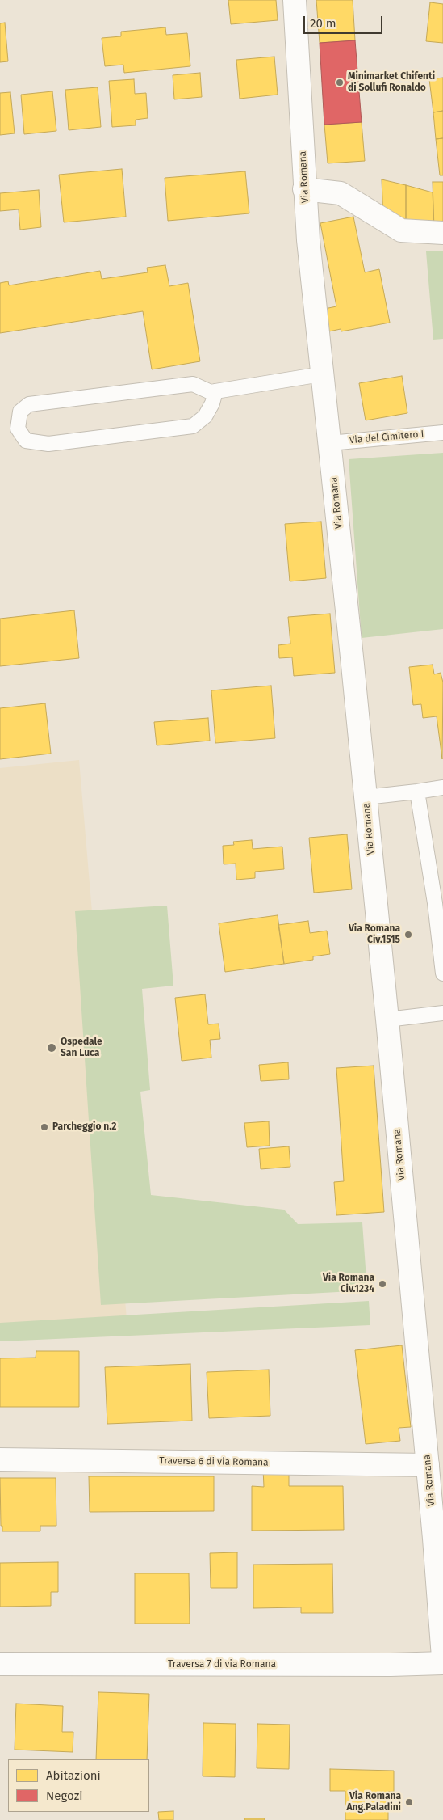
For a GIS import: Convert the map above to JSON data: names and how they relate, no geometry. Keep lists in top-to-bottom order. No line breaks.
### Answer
{"streets":{"main road":["Via Romana","Traversa 6 di via Romana","Traversa 7 di via Romana"],"lane":["Via del Cimitero I"]},"crossings":[["Via Romana","Via del Cimitero I"],["Via Romana","Traversa 6 di via Romana"]],"places":["Minimarket Chifenti di Sollufi Ronaldo","Via Romana Civ.1515","Ospedale San Luca","Parcheggio n.2","Via Romana Civ.1234","Via Romana Ang.Paladini"],"legend":["Abitazioni","Negozi"],"scale_bar":"20 m"}
